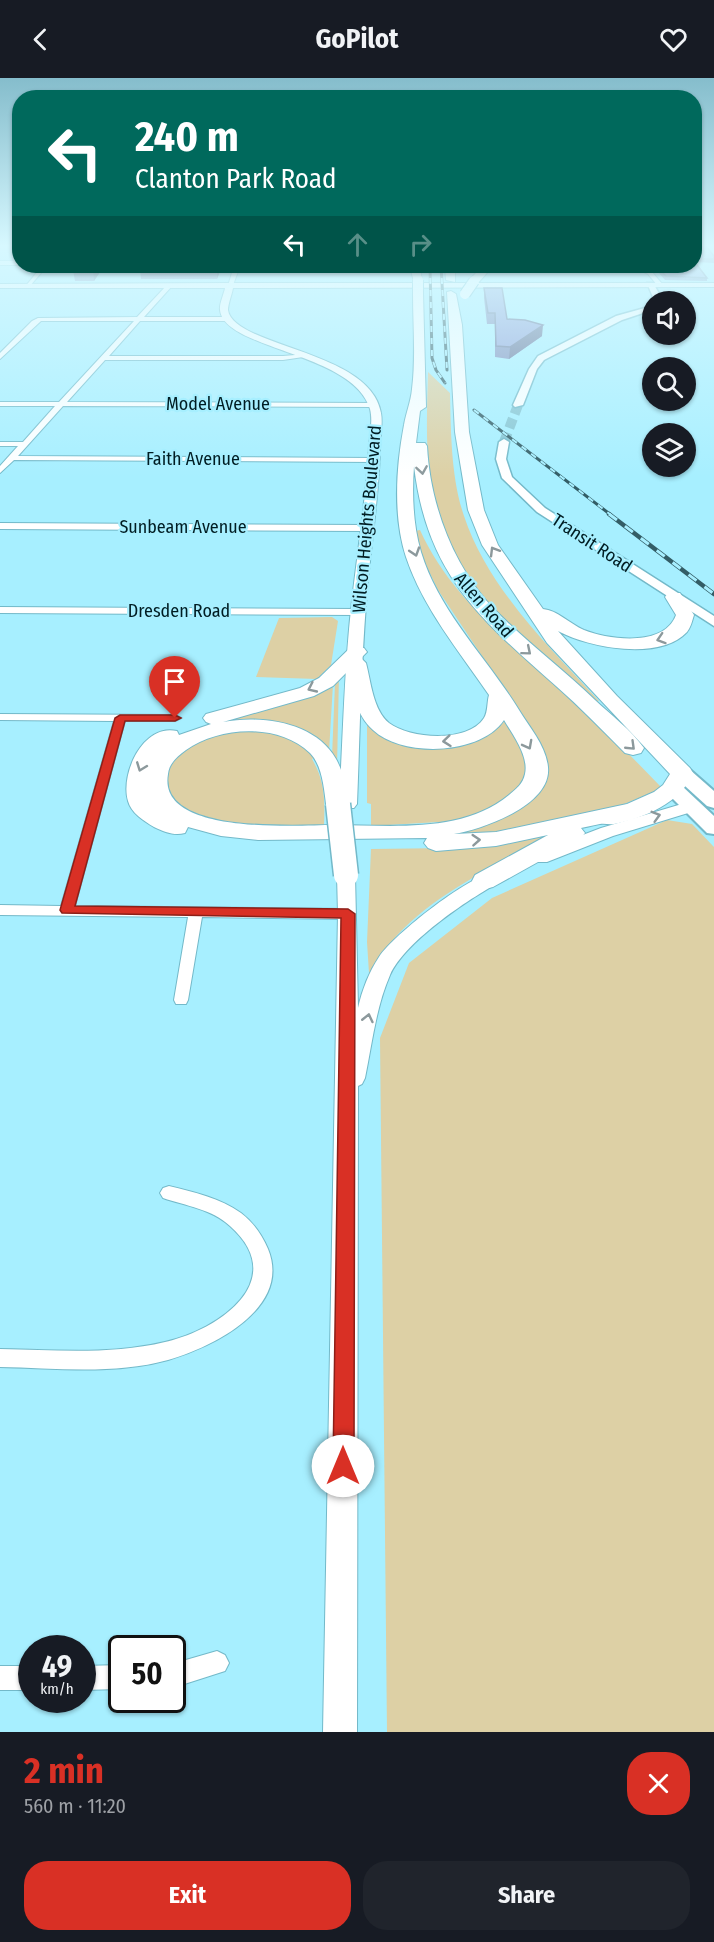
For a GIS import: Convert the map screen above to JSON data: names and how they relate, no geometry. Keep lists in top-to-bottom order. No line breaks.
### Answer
{"streets":{"highway":["Allen Road"],"main road":["Wilson Heights Boulevard"],"street":["Model Avenue","Faith Avenue","Sunbeam Avenue","Transit Road","Dresden Road"]},"crossings":[["Model Avenue","Wilson Heights Boulevard"],["Faith Avenue","Wilson Heights Boulevard"],["Wilson Heights Boulevard","Sunbeam Avenue"],["Wilson Heights Boulevard","Dresden Road"]],"page":{"header":"GoPilot","turn":["240 m","Clanton Park Road"],"speed":"49 km/h","limit":"50","heading":["2 min","560 m · 11:20"],"buttons":["Exit","Share"]}}
